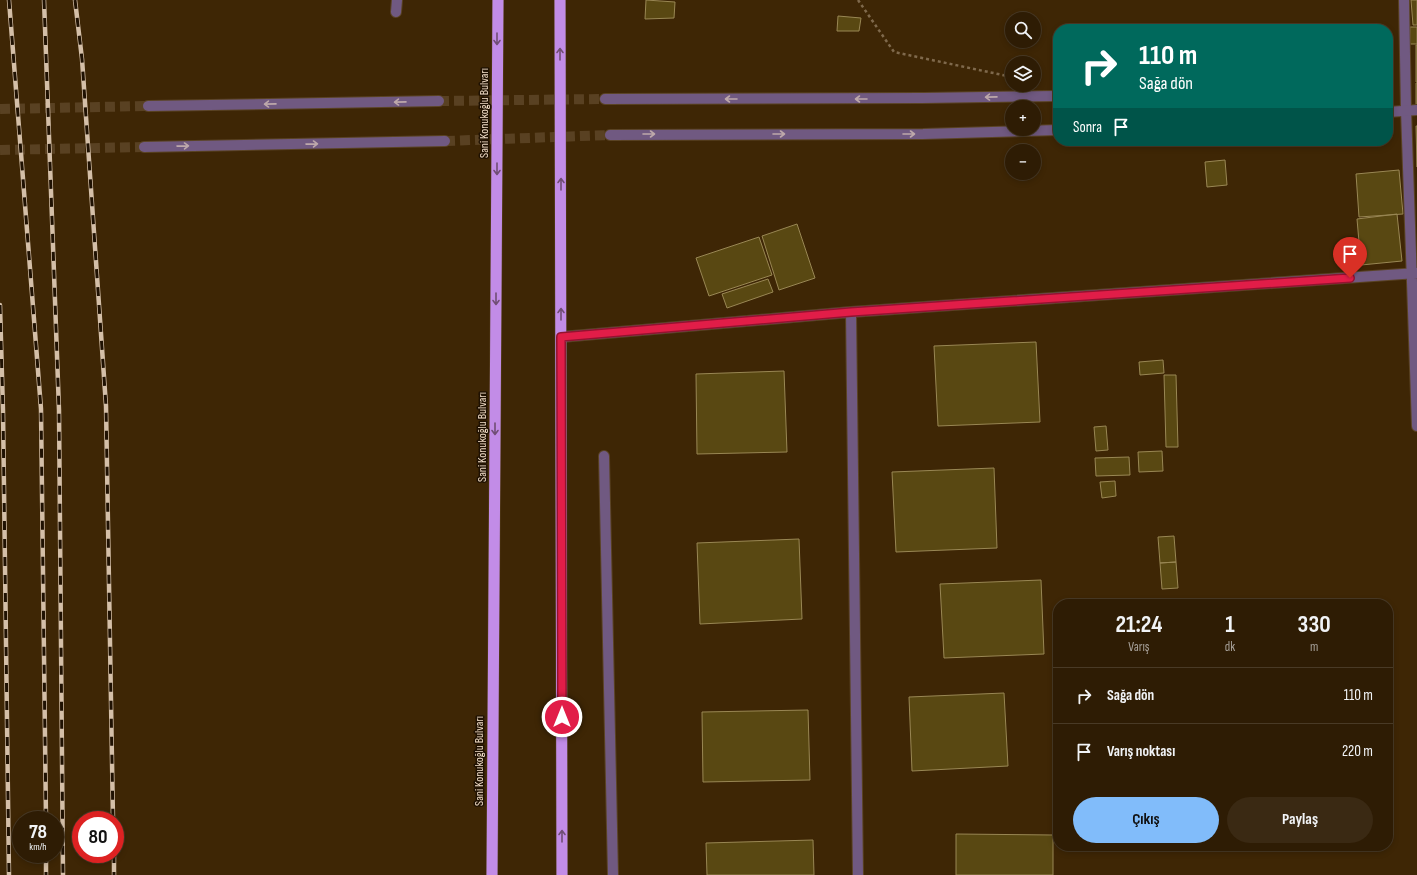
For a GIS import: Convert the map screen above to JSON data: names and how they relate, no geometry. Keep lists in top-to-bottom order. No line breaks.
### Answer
{"streets":{"highway":["Sani Konukoğlu Bulvarı"]},"page":{"map_buttons":["+","−"],"turn":["110 m","Sağa dön"],"then":"Sonra","eta":["21:24","Varış","1","dk","330","m"],"list":[{"name":"Sağa dön","value":"110 m"},{"name":"Varış noktası","value":"220 m"}],"buttons":["Çıkış","Paylaş"],"speed":"78 km/h","limit":"80"}}
